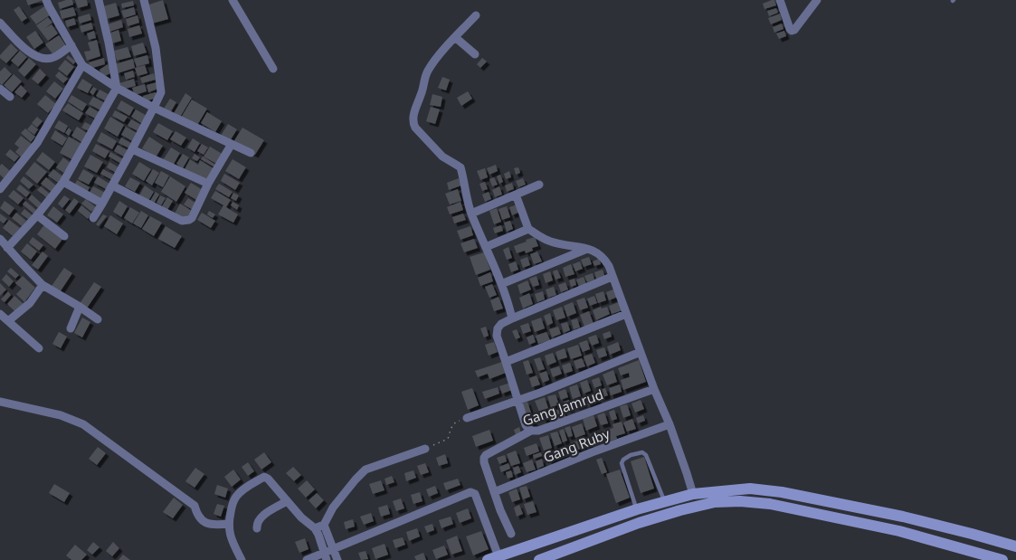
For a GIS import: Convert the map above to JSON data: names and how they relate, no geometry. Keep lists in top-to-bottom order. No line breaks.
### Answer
{"streets":{"street":["Gang Jamrud","Gang Ruby"]},"crossings":[["Gang Jamrud","Gang Ruby"]]}
